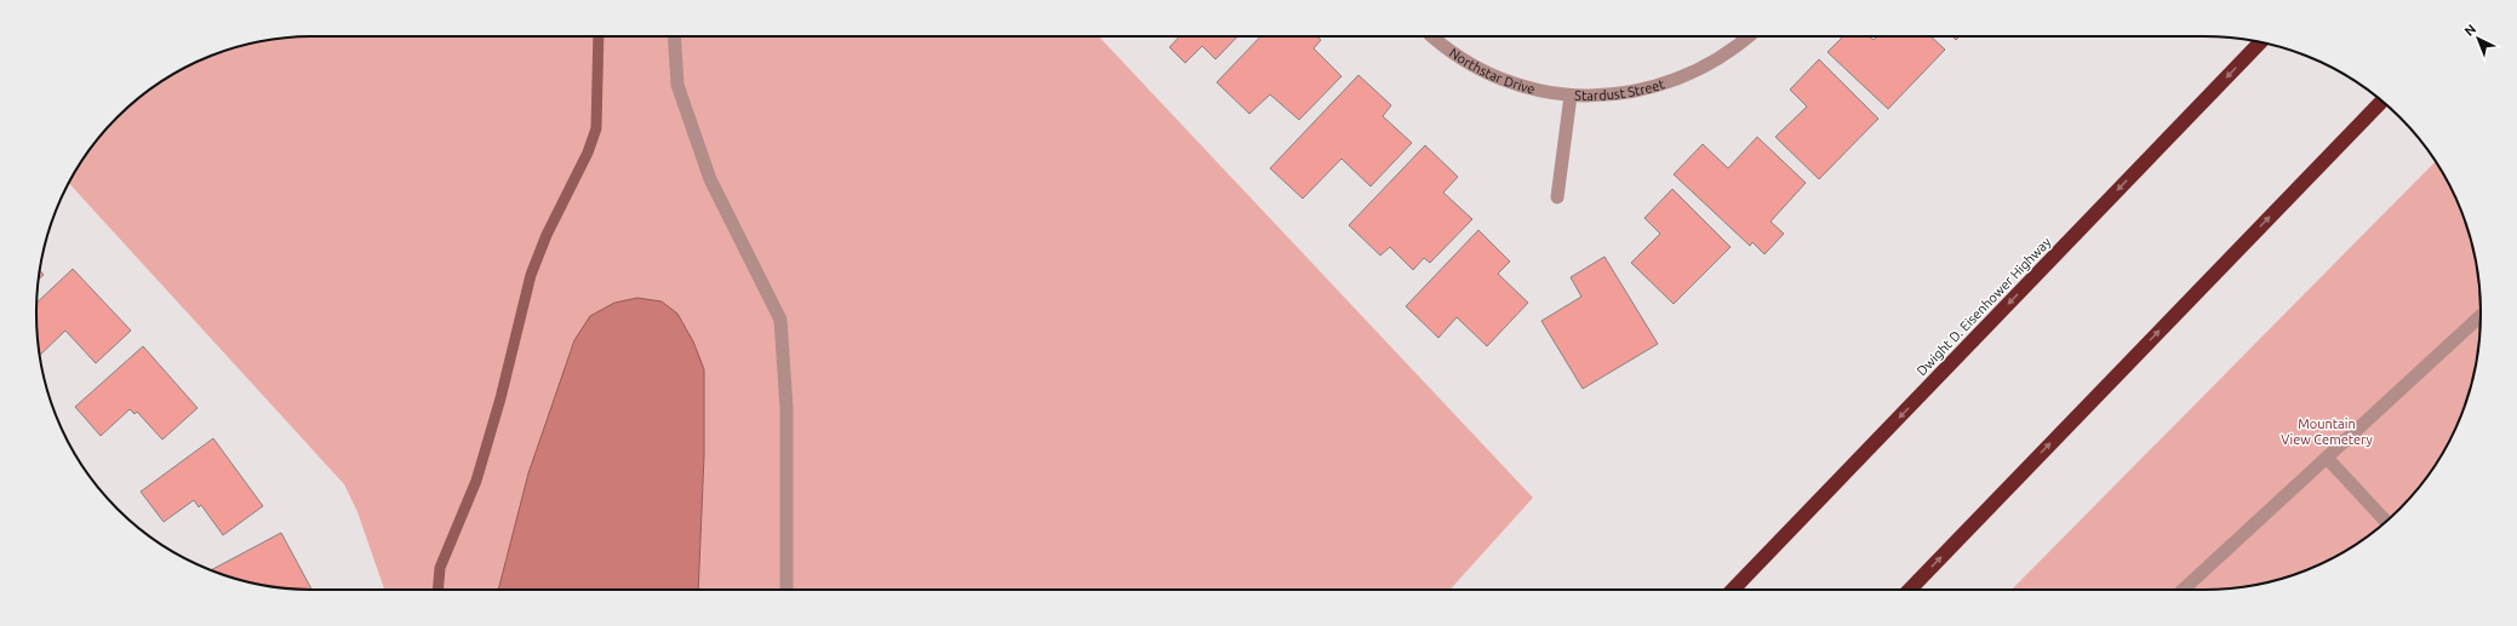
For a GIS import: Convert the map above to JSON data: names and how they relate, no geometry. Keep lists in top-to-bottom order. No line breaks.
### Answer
{"streets":{"highway":["Dwight D. Eisenhower Highway"],"street":["Northstar Drive","Stardust Street"]},"crossings":[["Northstar Drive","Stardust Street"]],"parks":["Mountain View Cemetery"],"north":"top left"}
